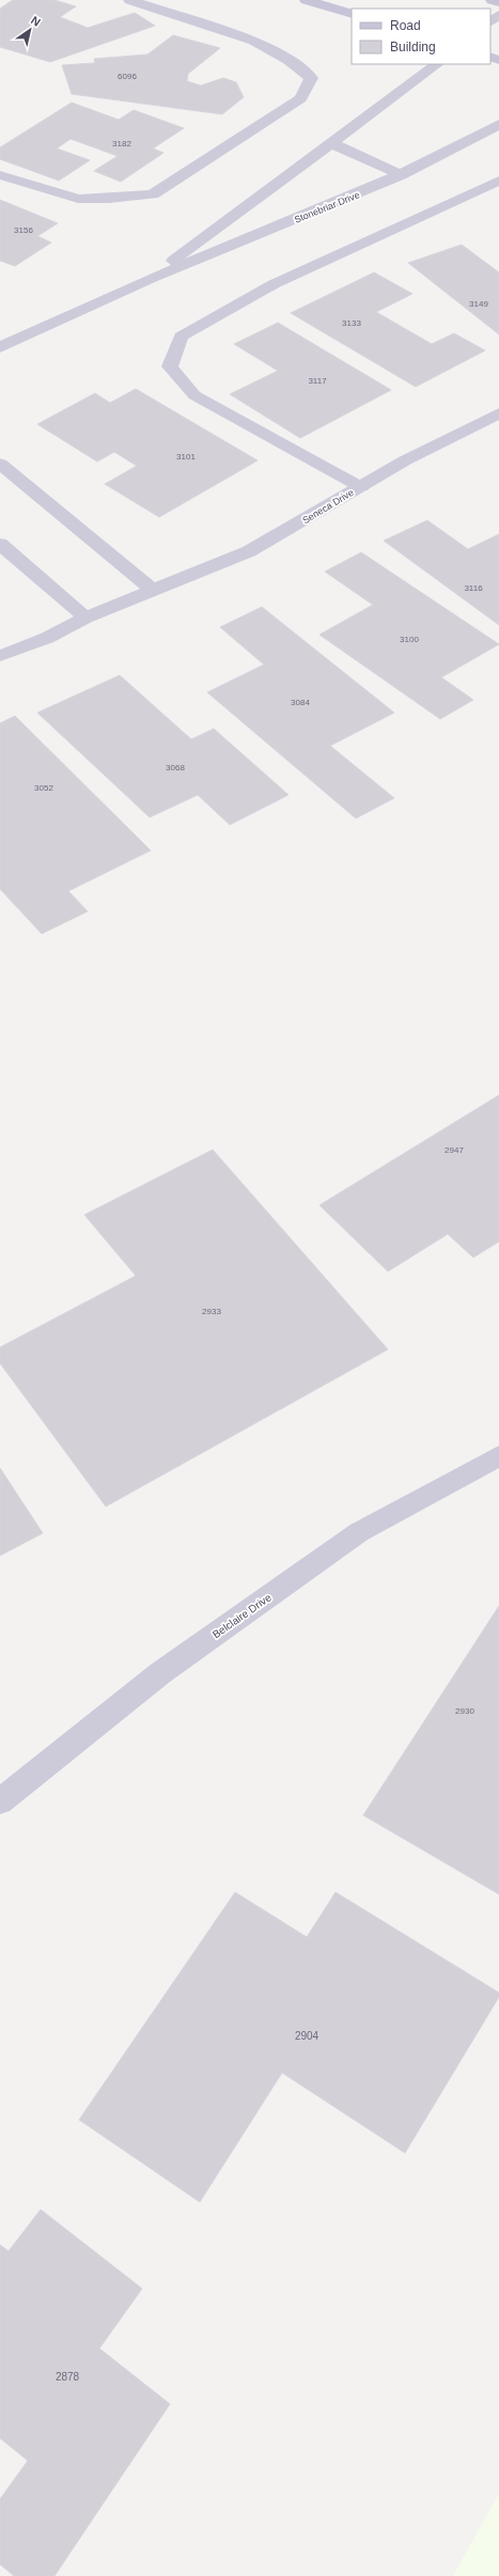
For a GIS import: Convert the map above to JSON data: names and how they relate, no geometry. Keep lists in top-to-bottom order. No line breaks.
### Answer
{"streets":{"street":["Stonebriar Drive","Seneca Drive","Belclaire Drive"]},"house_numbers":["6096","3182","3156","3149","3133","3117","3101","3116","3100","3084","3068","3052","2947","2933","2930","2904","2878"],"legend":["Road","Building"],"north":"top right"}
